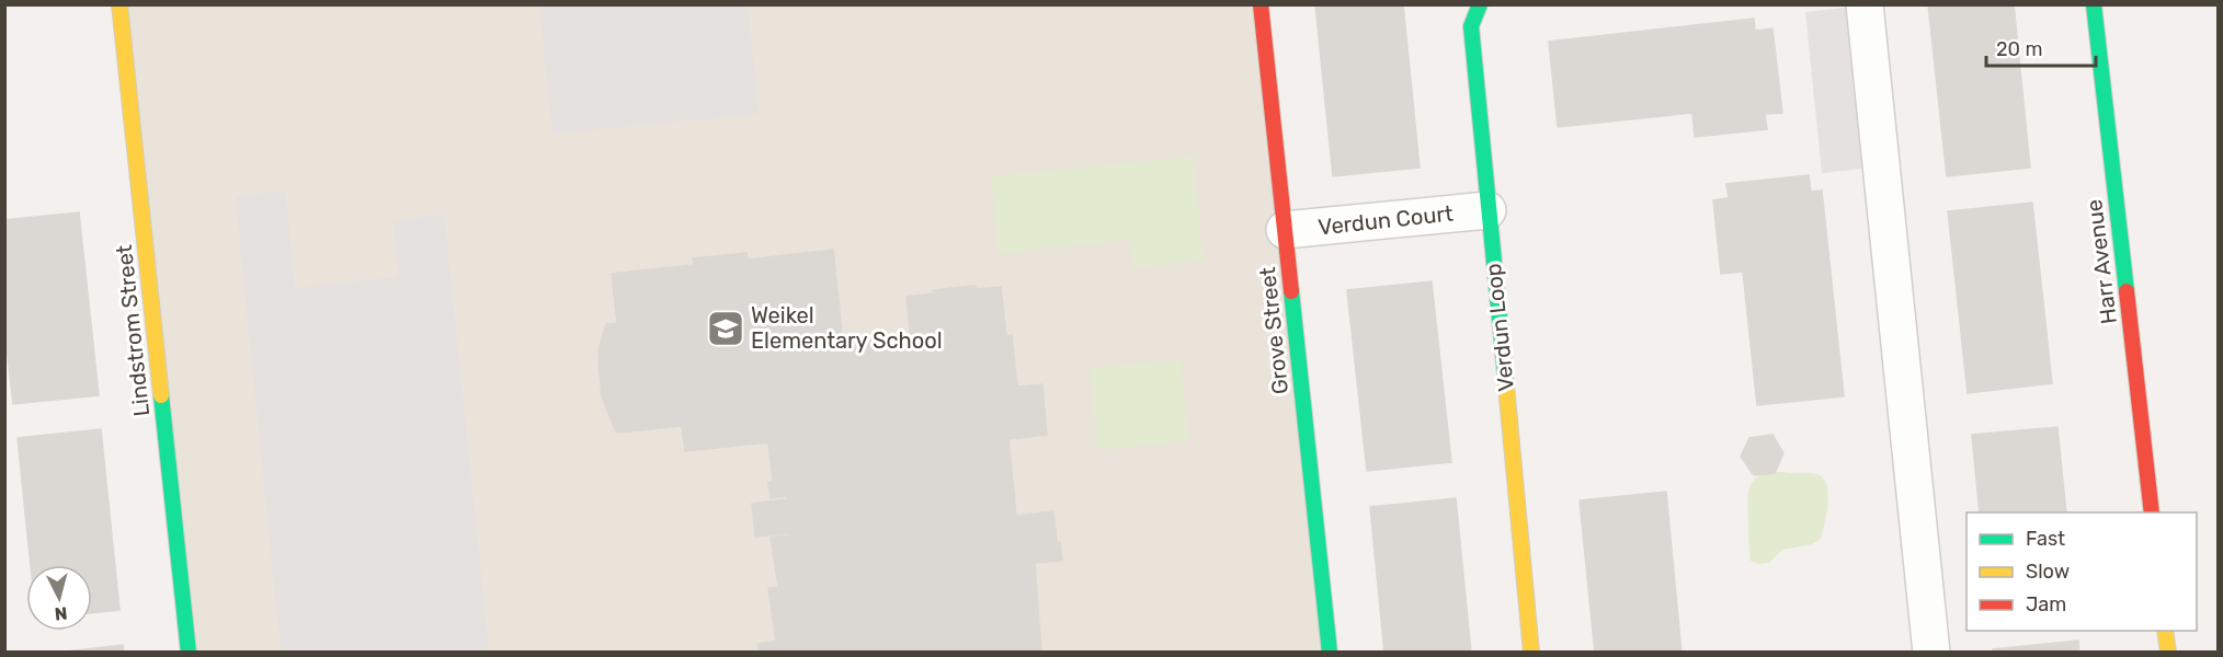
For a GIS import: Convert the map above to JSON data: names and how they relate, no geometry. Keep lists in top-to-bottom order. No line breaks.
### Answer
{"streets":{"street":["Verdun Court","Harr Avenue","Verdun Loop","Lindstrom Street","Grove Street"]},"crossings":[["Verdun Court","Verdun Loop"],["Verdun Court","Grove Street"]],"places":{"school or university":["Weikel Elementary School"]},"legend":["Fast","Slow","Jam"],"scale_bar":"20 m","north":"bottom"}
